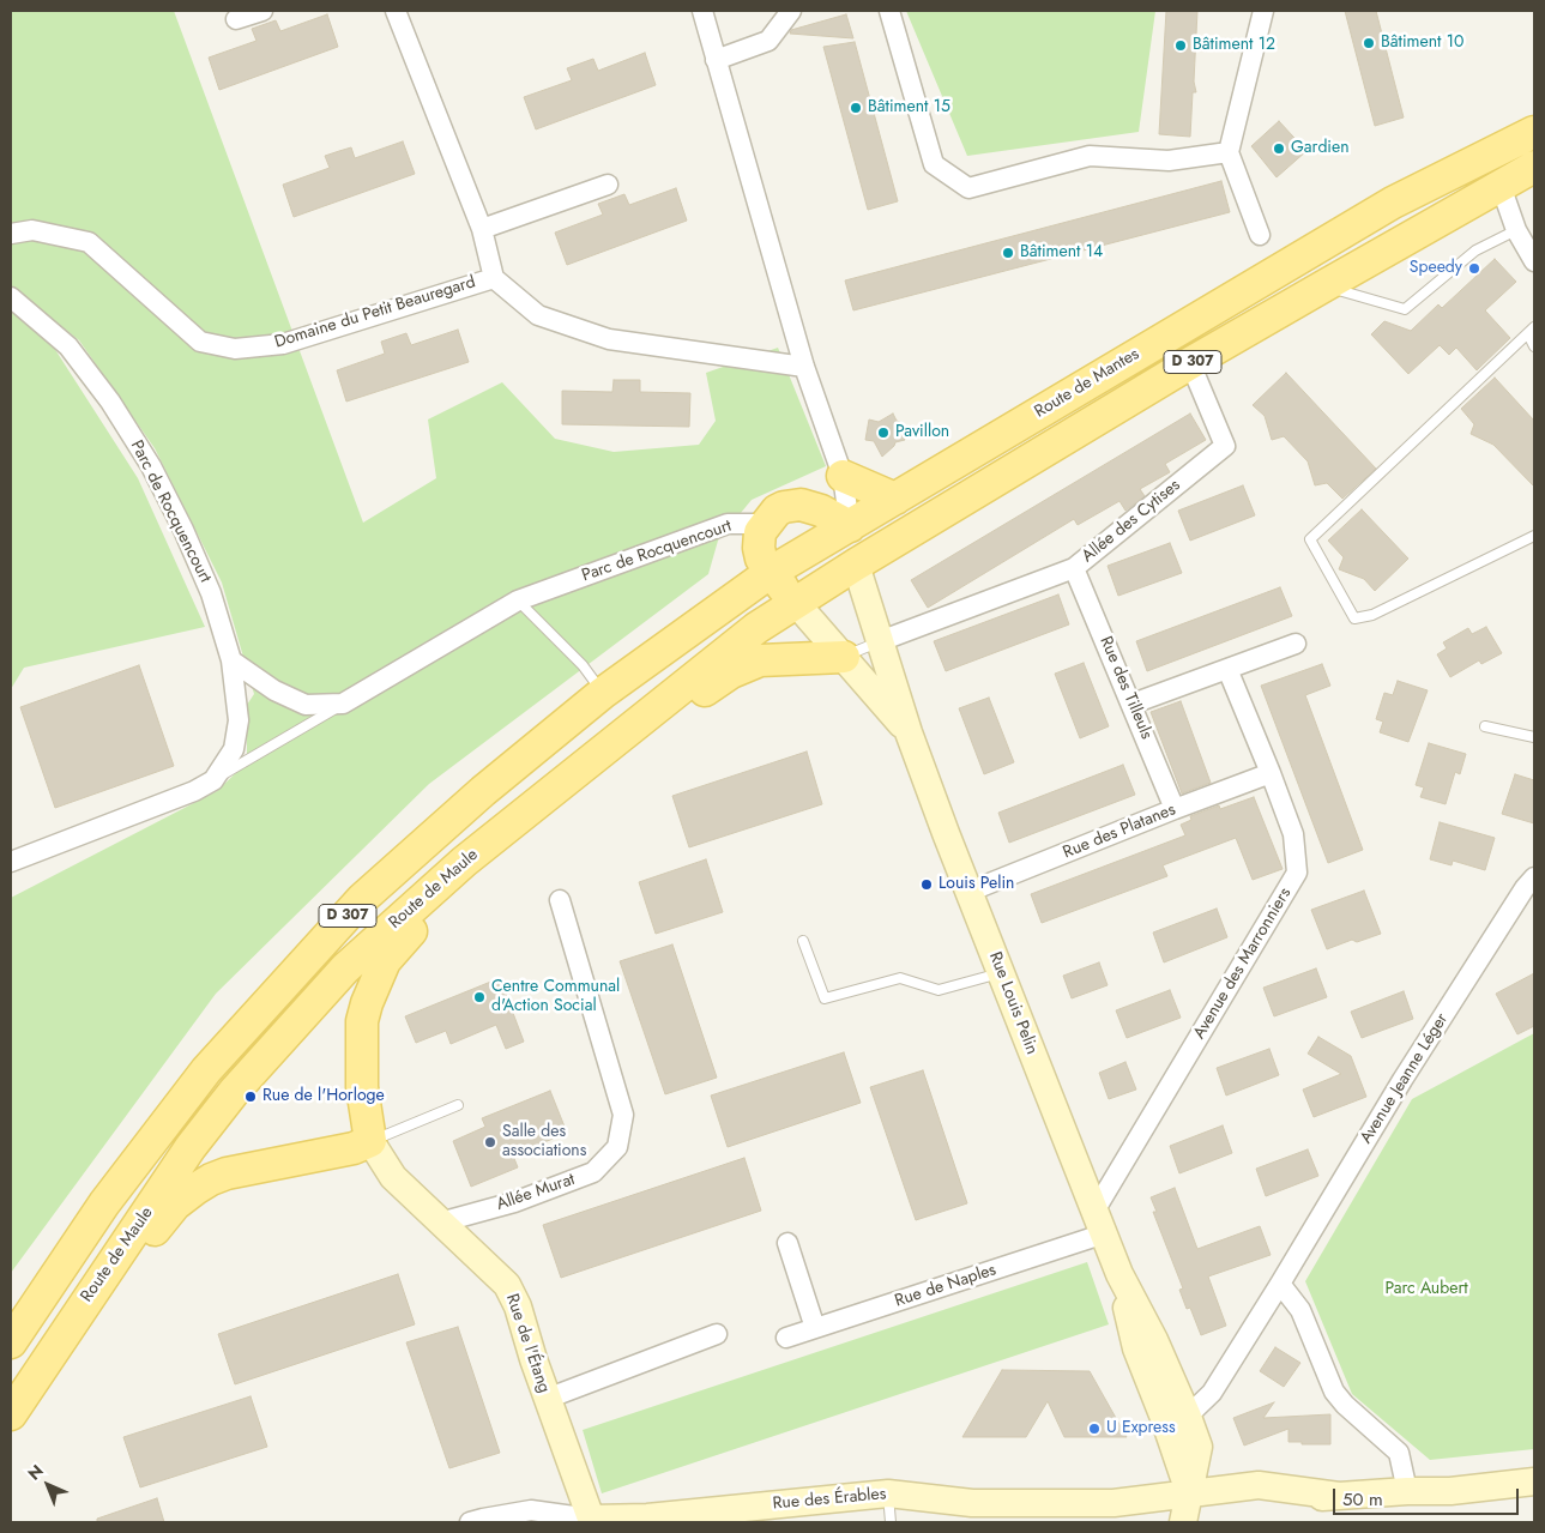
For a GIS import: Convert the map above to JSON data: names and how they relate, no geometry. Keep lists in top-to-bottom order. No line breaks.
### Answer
{"streets":{"main road":["D 307","Route de Mantes","Route de Maule"],"street":["Domaine du Petit Beauregard","Parc de Rocquencourt","Allée des Cytises","Rue des Tilleuls","Rue des Platanes","Avenue des Marronniers","Rue Louis Pelin","Avenue Jeanne Léger","Allée Murat","Rue de Naples","Rue de l'Étang","Rue des Érables"]},"crossings":[["D 307","Route de Mantes"],["D 307","Allée des Cytises"],["D 307","Route de Maule"],["D 307","Rue Louis Pelin"],["Allée des Cytises","Rue des Tilleuls"],["Allée des Cytises","Rue Louis Pelin"],["Rue des Tilleuls","Rue des Platanes"],["Rue des Platanes","Avenue des Marronniers"],["Rue des Platanes","Rue Louis Pelin"],["Route de Maule","Rue Louis Pelin"],["Avenue des Marronniers","Rue Louis Pelin"],["Avenue des Marronniers","Rue de Naples"],["Rue Louis Pelin","Avenue Jeanne Léger"],["Rue Louis Pelin","Rue de Naples"],["Rue Louis Pelin","Rue des Érables"],["Allée Murat","Rue de l'Étang"],["Rue de l'Étang","Rue des Érables"]],"parks":["Parc Aubert"],"places":["Bâtiment 10","Bâtiment 12","Bâtiment 15","Gardien","Bâtiment 14","Speedy","Pavillon","Louis Pelin","Centre Communal d'Action Social","Rue de l'Horloge","Salle des associations","U Express"],"scale_bar":"50 m","north":"top left"}
